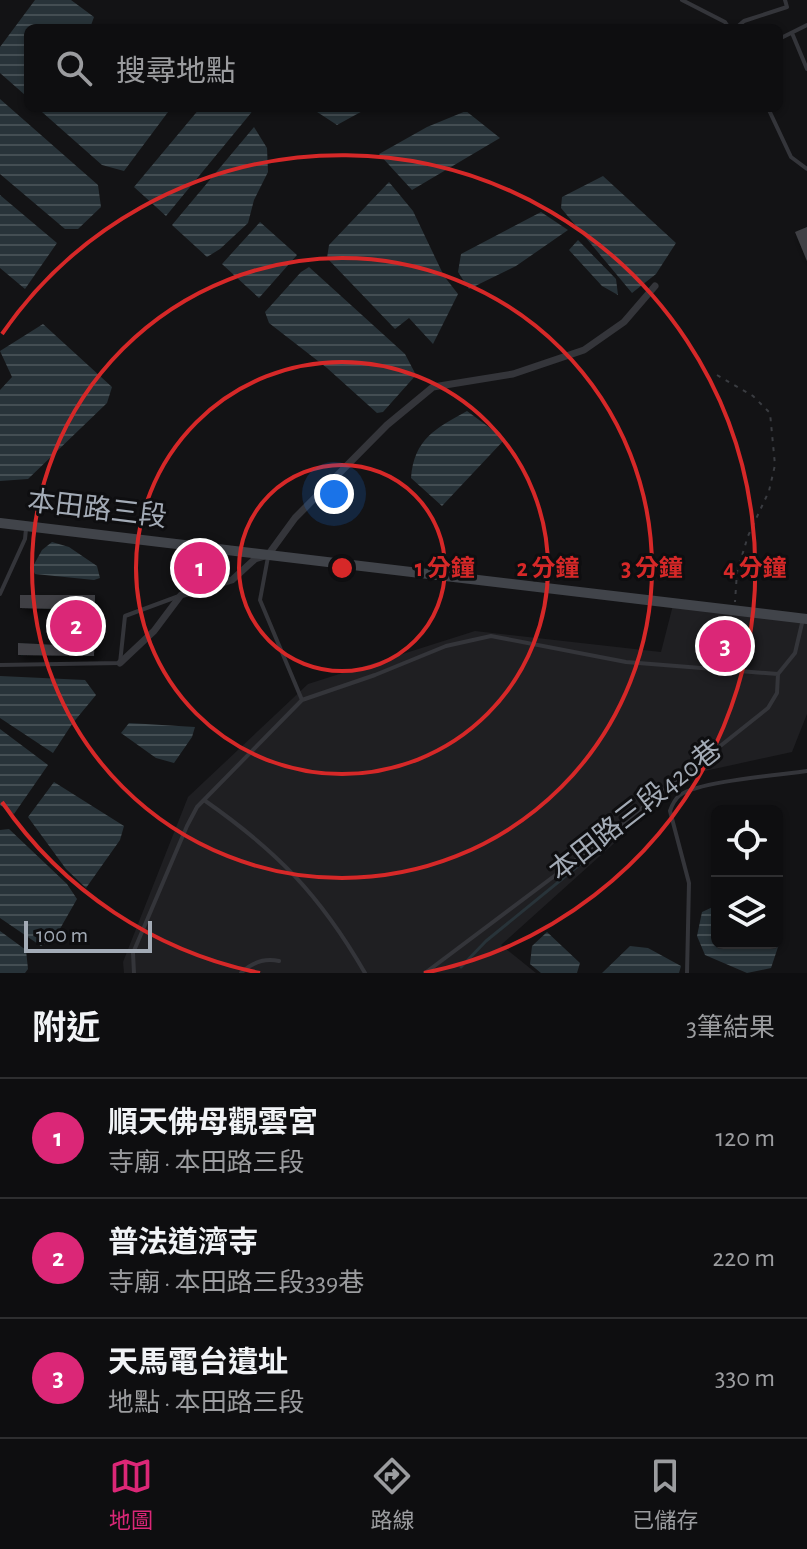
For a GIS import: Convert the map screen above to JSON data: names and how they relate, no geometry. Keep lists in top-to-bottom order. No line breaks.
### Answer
{"streets":{"street":["本田路三段"],"lane":["本田路三段420巷"]},"crossings":[["本田路三段","本田路三段420巷"]],"scale_bar":"100 m","page":{"search":"搜尋地點","pins":["1","2","3"],"scale":"100 m","heading":["附近","3筆結果"],"list":[{"mark":"1","name":"順天佛母觀雲宮","note":"寺廟 · 本田路三段","value":"120 m"},{"mark":"2","name":"普法道濟寺","note":"寺廟 · 本田路三段339巷","value":"220 m"},{"mark":"3","name":"天馬電台遺址","note":"地點 · 本田路三段","value":"330 m"}],"nav":["地圖","路線","已儲存"]},"rings":["1 分鐘","2 分鐘","3 分鐘","4 分鐘"]}
